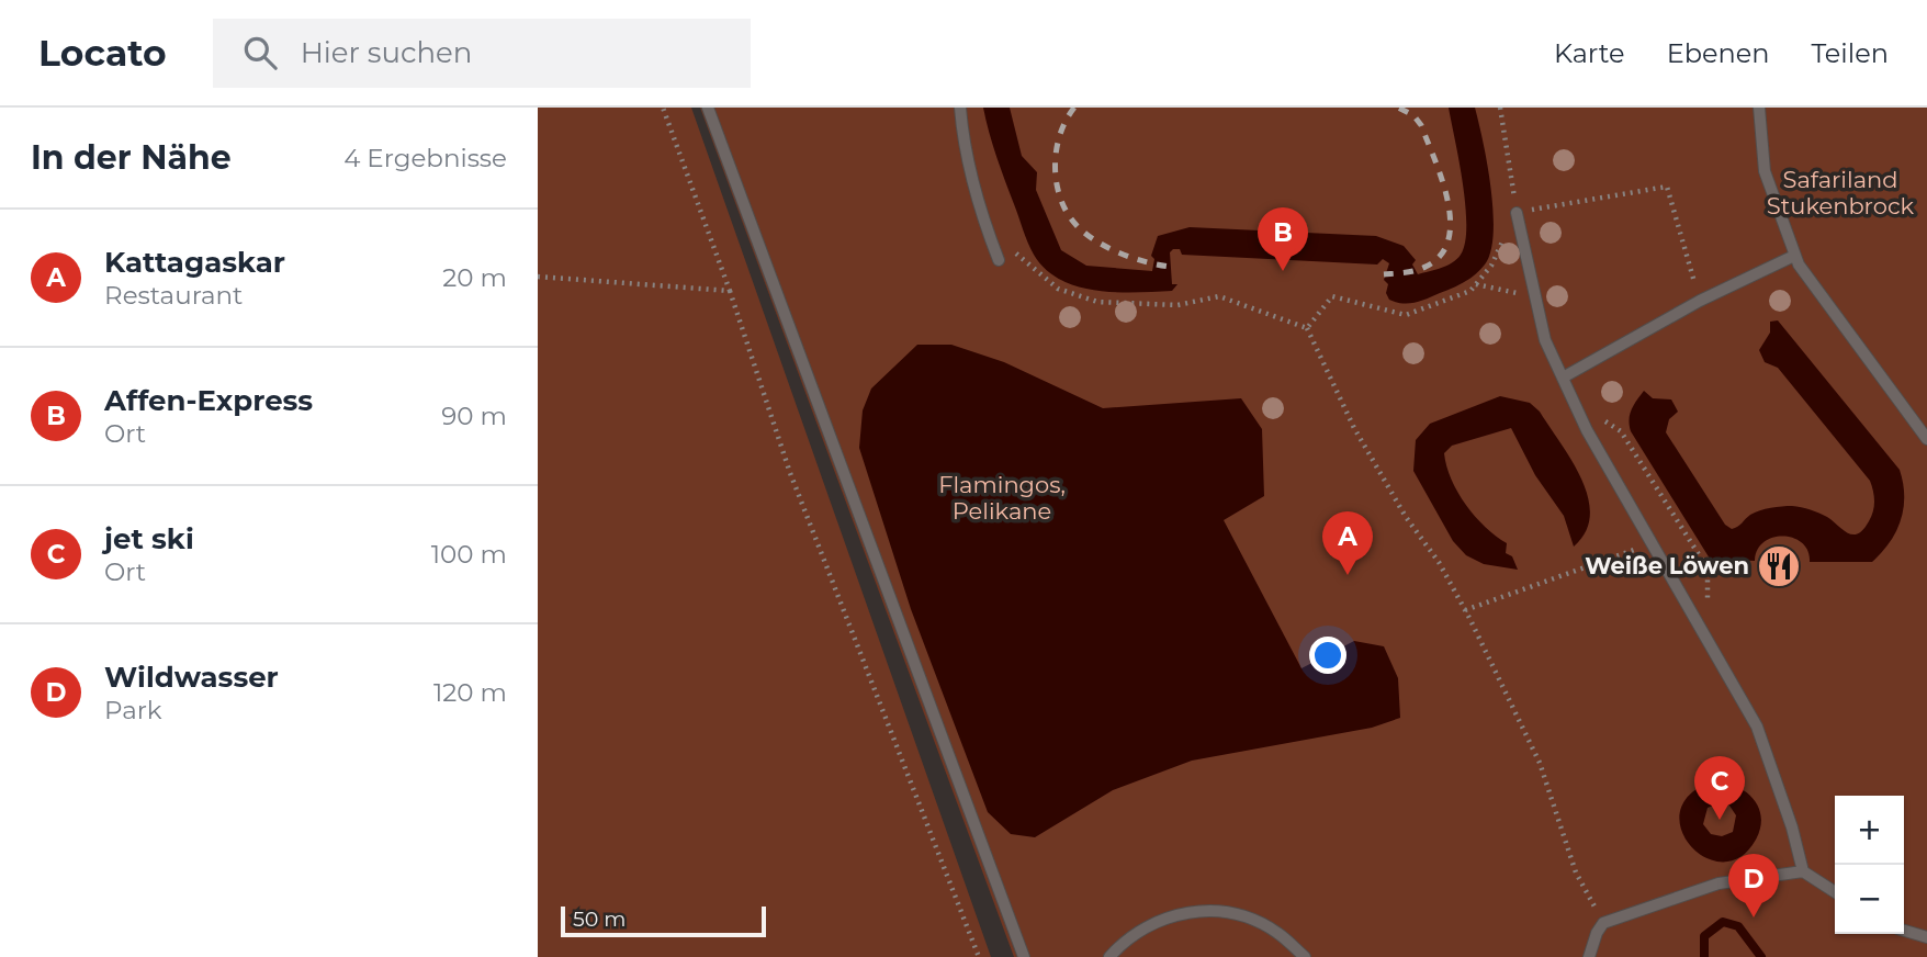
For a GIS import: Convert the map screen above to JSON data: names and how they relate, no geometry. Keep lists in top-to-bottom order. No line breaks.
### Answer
{"parks":["Safariland Stukenbrock","Flamingos, Pelikane"],"places":{"restaurant":["Weiße Löwen"]},"scale_bar":"50 m","page":{"header":"Locato","search":"Hier suchen","nav":["Karte","Ebenen","Teilen"],"heading":["In der Nähe","4 Ergebnisse"],"list":[{"mark":"A","name":"Kattagaskar","note":"Restaurant","value":"20 m"},{"mark":"B","name":"Affen-Express","note":"Ort","value":"90 m"},{"mark":"C","name":"jet ski","note":"Ort","value":"100 m"},{"mark":"D","name":"Wildwasser","note":"Park","value":"120 m"}],"pins":["B","A","C","D"],"map_buttons":["+","−"],"scale":"50 m"}}
